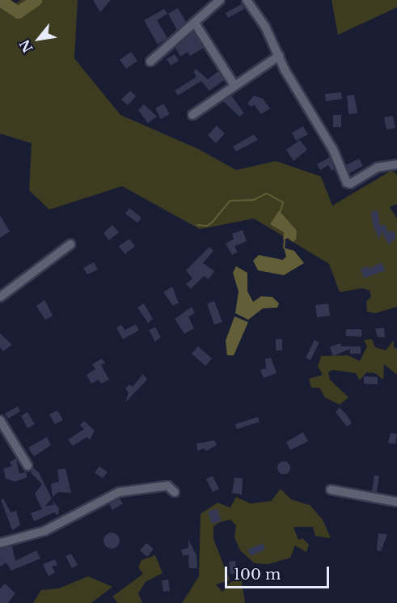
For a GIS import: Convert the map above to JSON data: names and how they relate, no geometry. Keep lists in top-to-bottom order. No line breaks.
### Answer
{"scale_bar":"100 m","north":"bottom left"}
